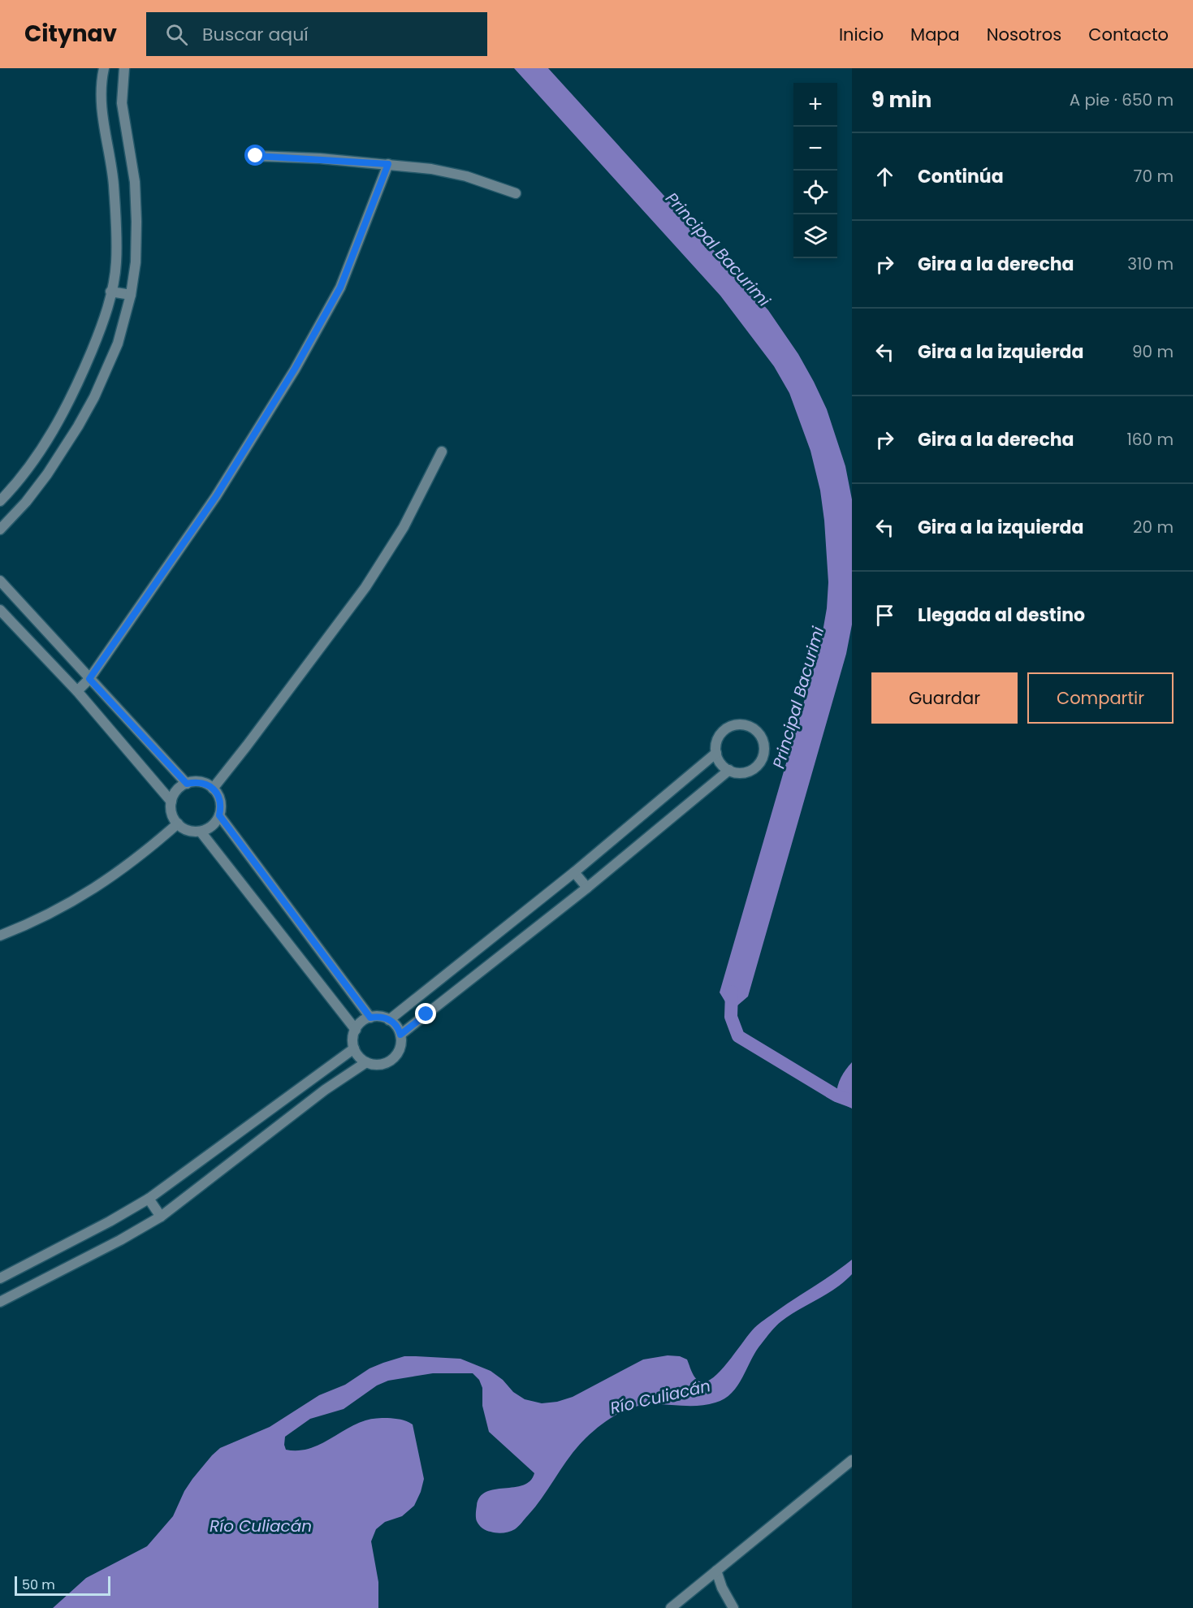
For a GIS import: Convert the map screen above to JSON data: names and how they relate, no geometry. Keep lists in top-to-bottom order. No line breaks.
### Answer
{"water":["Principal Bacurimi","Río Culiacán"],"scale_bar":"50 m","page":{"header":"Citynav","search":"Buscar aquí","nav":["Inicio","Mapa","Nosotros","Contacto"],"heading":["9 min","A pie · 650 m"],"map_buttons":["+","−"],"list":[["Continúa","70 m"],["Gira a la derecha","310 m"],["Gira a la izquierda","90 m"],["Gira a la derecha","160 m"],["Gira a la izquierda","20 m"],"Llegada al destino"],"buttons":["Guardar","Compartir"],"scale":"50 m"}}
